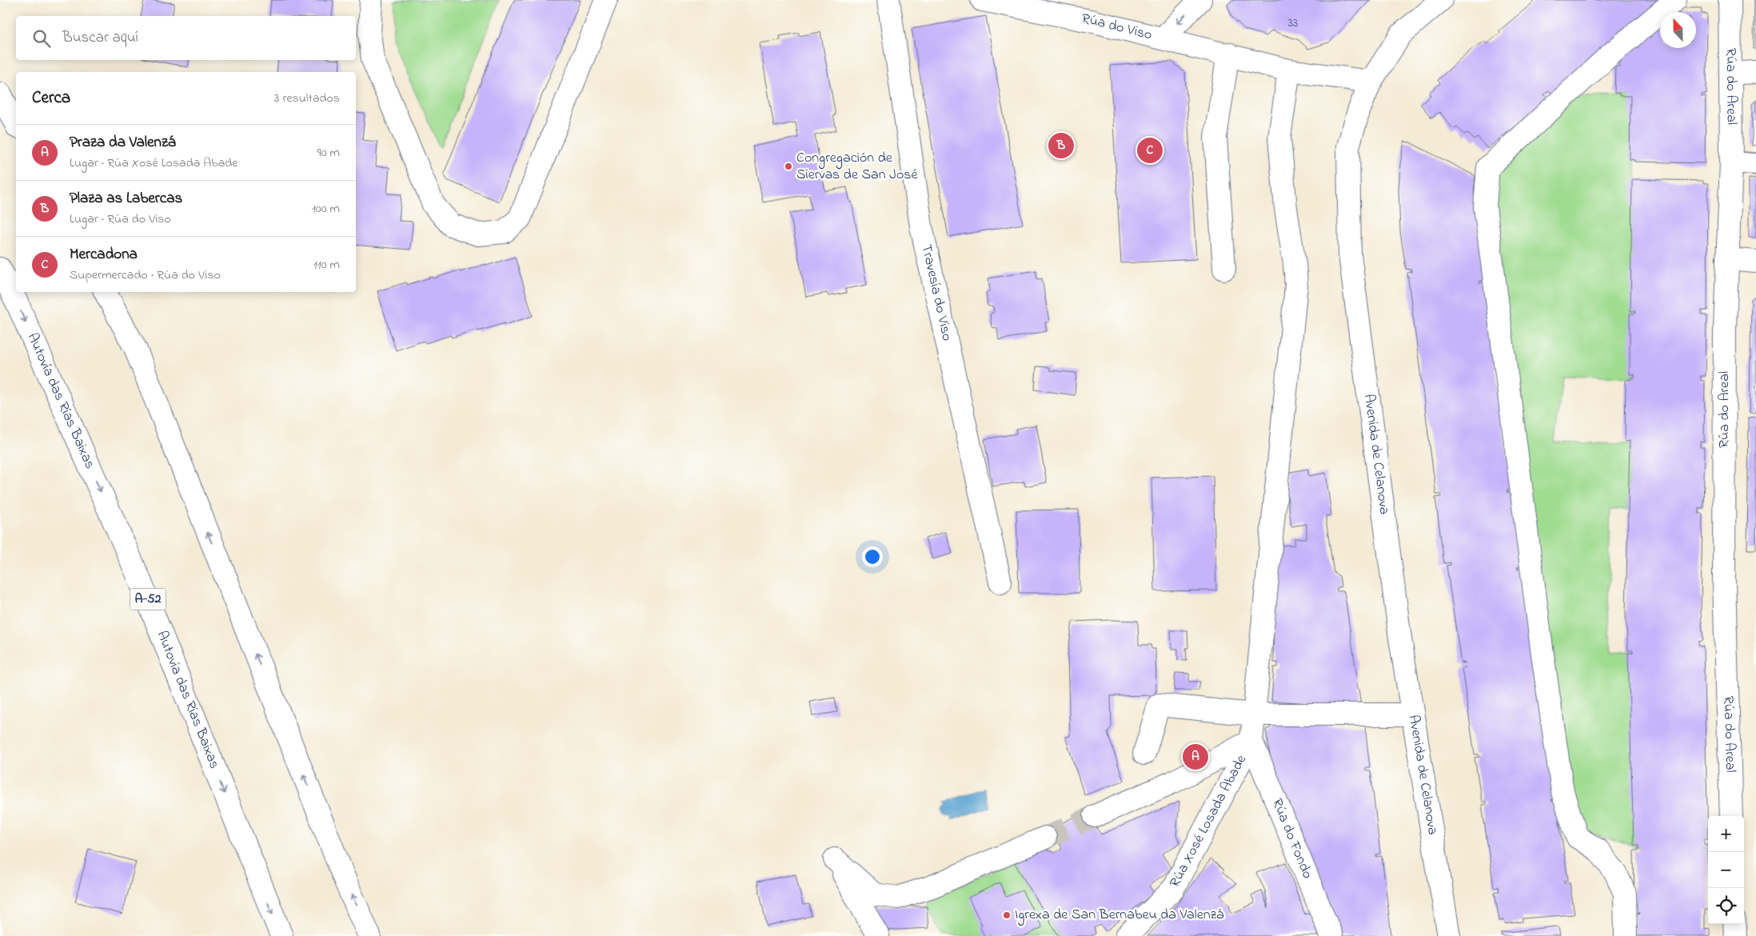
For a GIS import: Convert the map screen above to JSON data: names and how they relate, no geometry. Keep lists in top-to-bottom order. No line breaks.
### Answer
{"streets":{"main road":["Rúa do Viso","Rúa do Areal","Travesía do Viso","Autovía das Rías Baixas","Avenida de Celanova","A-52","Rúa Xosé Losada Abade","Rúa do Fondo"]},"crossings":[["Rúa do Viso","Avenida de Celanova"],["Rúa do Viso","Rúa Xosé Losada Abade"],["Rúa Xosé Losada Abade","Rúa do Fondo"]],"places":["Congregación de Siervas de San José","Igrexa de San Bernabeu da Valenzá"],"house_numbers":["33"],"north":"top","page":{"search":"Buscar aquí","heading":["Cerca","3 resultados"],"list":[{"mark":"A","name":"Praza da Valenzá","note":"Lugar · Rúa Xosé Losada Abade","value":"90 m"},{"mark":"B","name":"Plaza as Labercas","note":"Lugar · Rúa do Viso","value":"100 m"},{"mark":"C","name":"Mercadona","note":"Supermercado · Rúa do Viso","value":"110 m"}],"pins":["B","C","A"],"map_buttons":["+","−"]}}
